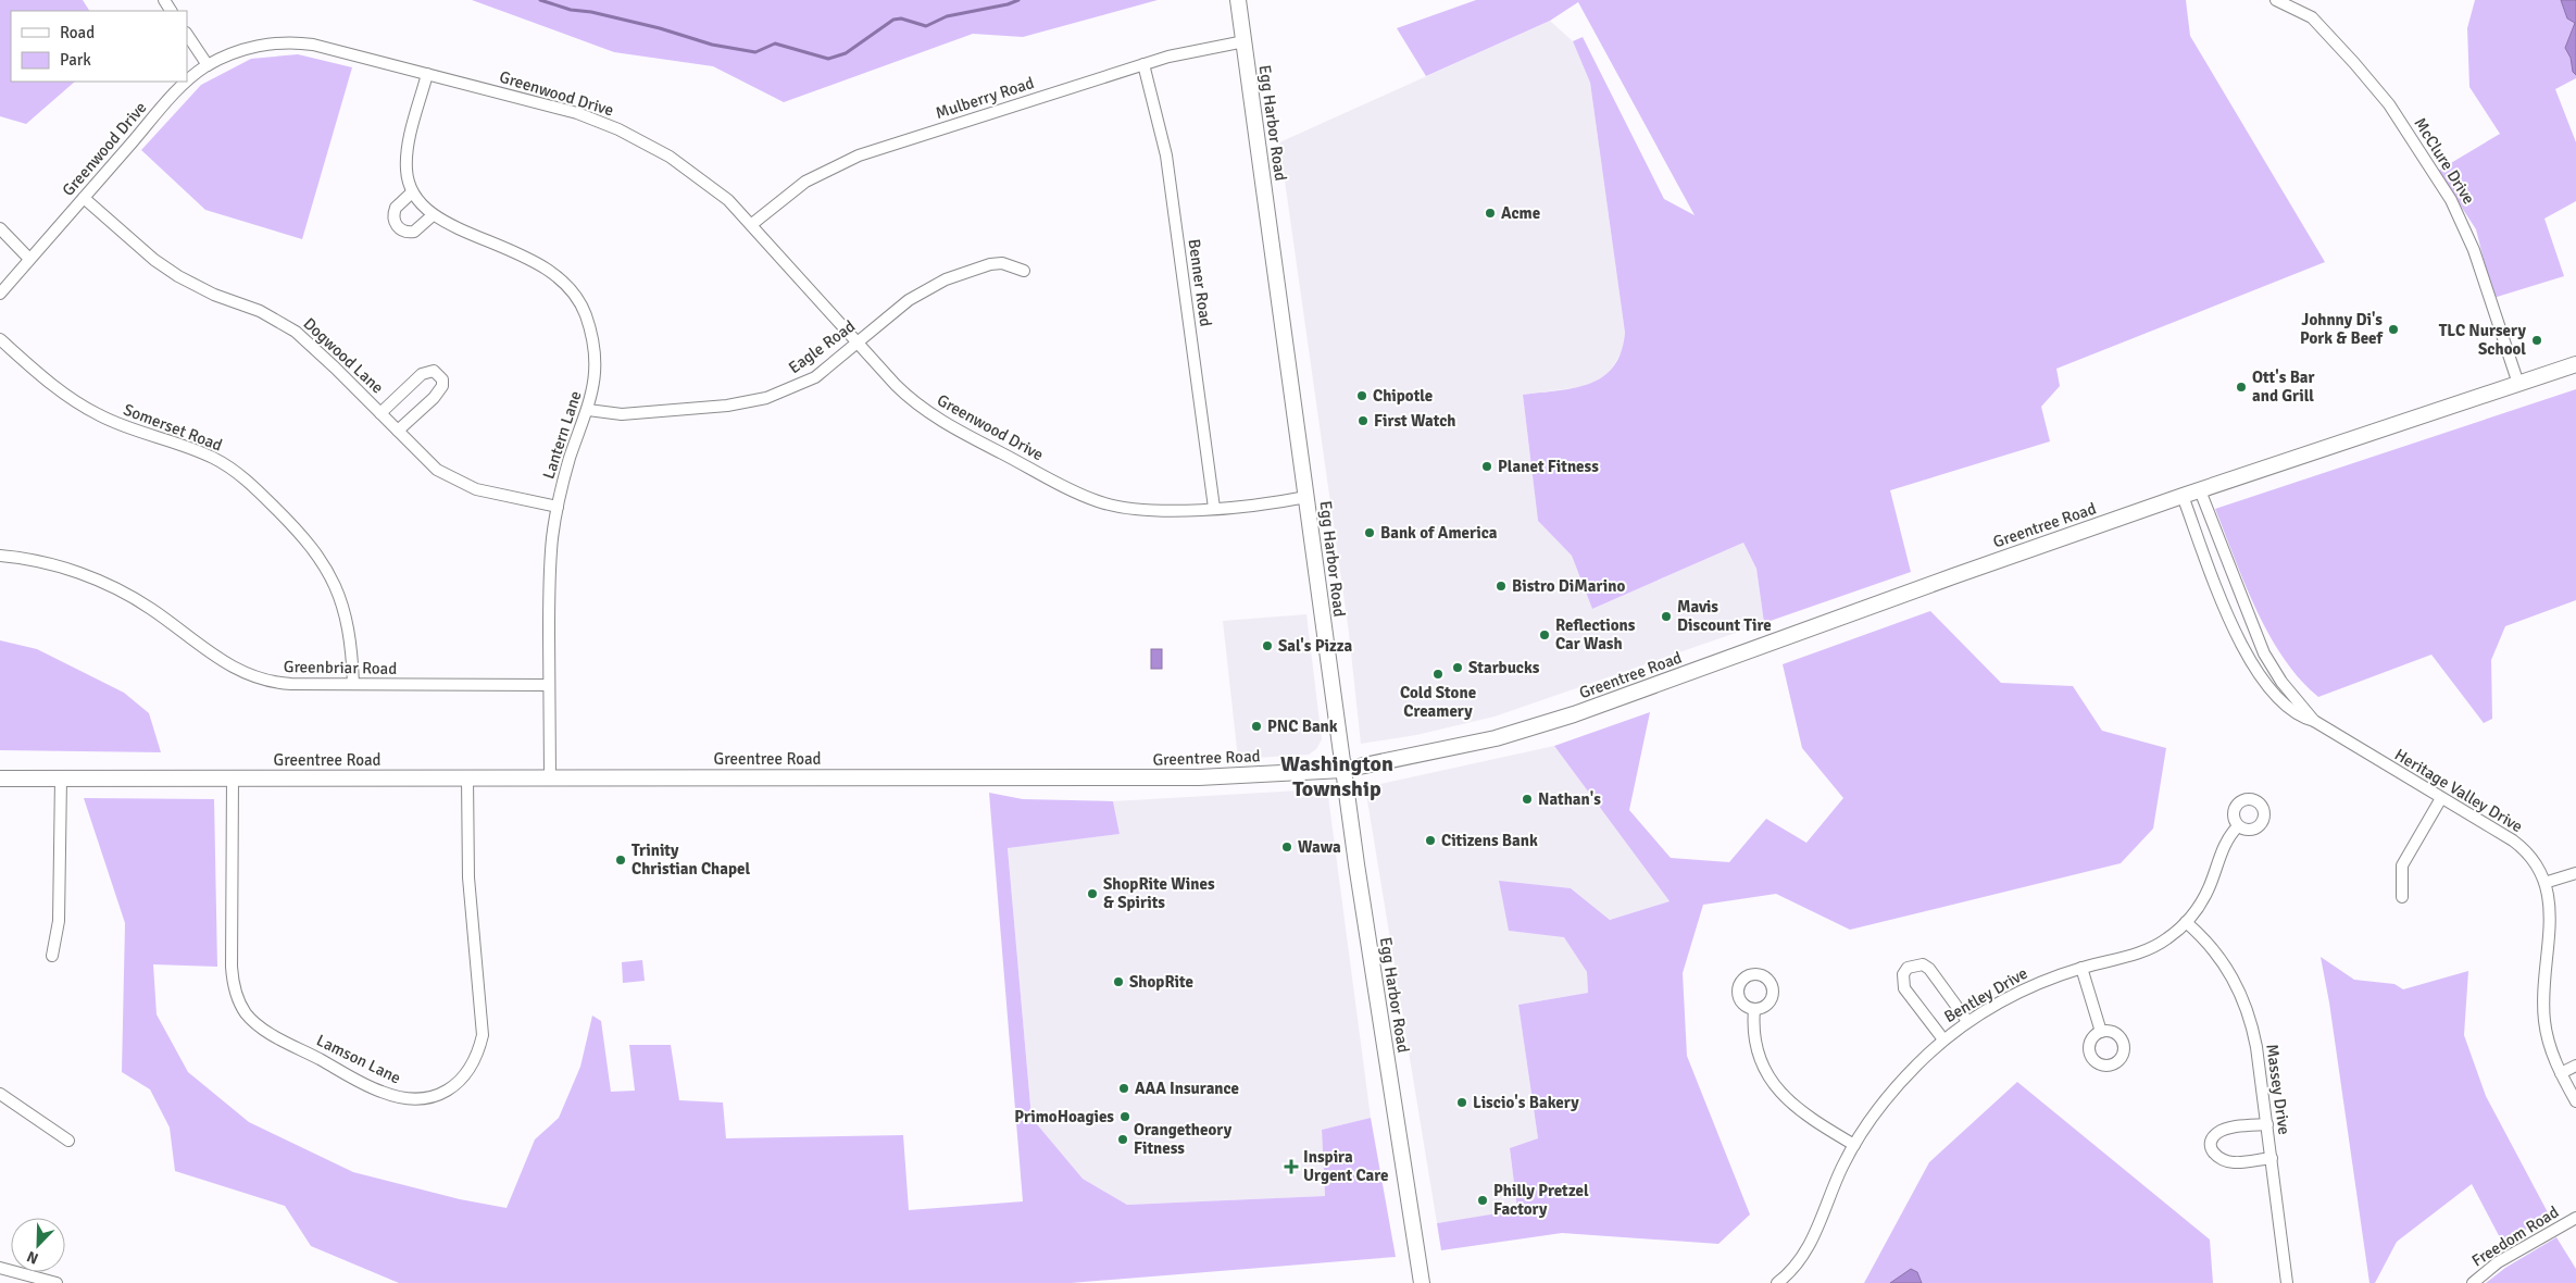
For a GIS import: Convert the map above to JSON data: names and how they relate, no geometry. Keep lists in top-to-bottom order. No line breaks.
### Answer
{"streets":{"street":["Greenwood Drive","Mulberry Road","Egg Harbor Road","McClure Drive","Benner Road","Eagle Road","Dogwood Lane","Somerset Road","Lantern Lane","Greentree Road","Greenbriar Road","Heritage Valley Drive","Bentley Drive","Lamson Lane","Massey Drive","Freedom Road"]},"crossings":[["Greenwood Drive","Mulberry Road"],["Greenwood Drive","Egg Harbor Road"],["Greenwood Drive","Benner Road"],["Greenwood Drive","Eagle Road"],["Greenwood Drive","Dogwood Lane"],["Greenwood Drive","Lantern Lane"],["Mulberry Road","Egg Harbor Road"],["Mulberry Road","Benner Road"],["Egg Harbor Road","Greentree Road"],["McClure Drive","Greentree Road"],["Eagle Road","Lantern Lane"],["Dogwood Lane","Lantern Lane"],["Somerset Road","Greenbriar Road"],["Lantern Lane","Greentree Road"],["Lantern Lane","Greenbriar Road"],["Greentree Road","Heritage Valley Drive"],["Greentree Road","Lamson Lane"],["Bentley Drive","Massey Drive"]],"districts":["Washington Township"],"places":{"other":["Acme","Johnny Di's Pork & Beef","TLC Nursery School","Ott's Bar and Grill","Chipotle","First Watch","Planet Fitness","Bank of America","Bistro DiMarino","Mavis Discount Tire","Reflections Car Wash","Sal's Pizza","Starbucks","Cold Stone Creamery","PNC Bank","Nathan's","Citizens Bank","Wawa","Trinity Christian Chapel","ShopRite Wines & Spirits","ShopRite","AAA Insurance","Liscio's Bakery","PrimoHoagies","Orangetheory Fitness","Philly Pretzel Factory"],"health":["Inspira Urgent Care"]},"legend":["Road","Park"],"north":"bottom left"}
